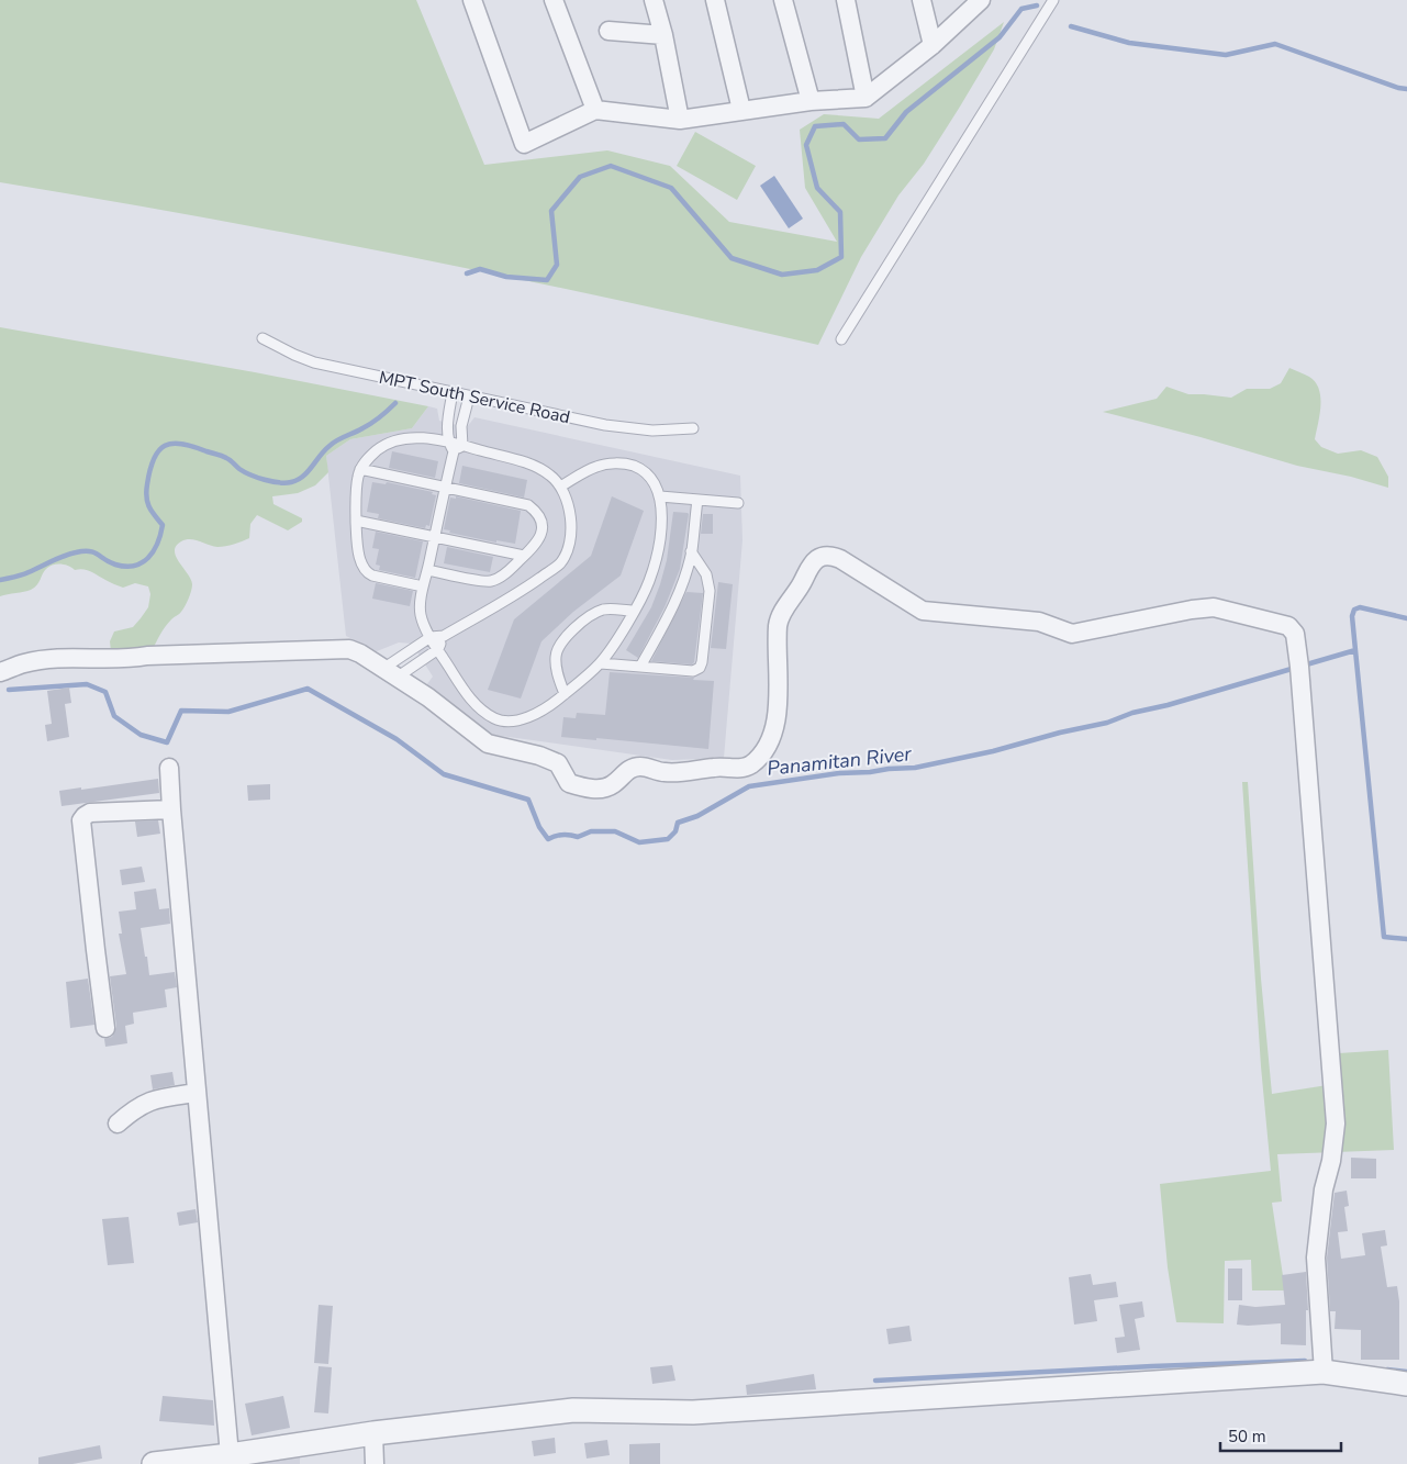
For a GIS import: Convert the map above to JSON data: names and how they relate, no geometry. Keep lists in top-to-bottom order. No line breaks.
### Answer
{"streets":{"lane":["MPT South Service Road"]},"water":["Panamitan River"],"scale_bar":"50 m"}
